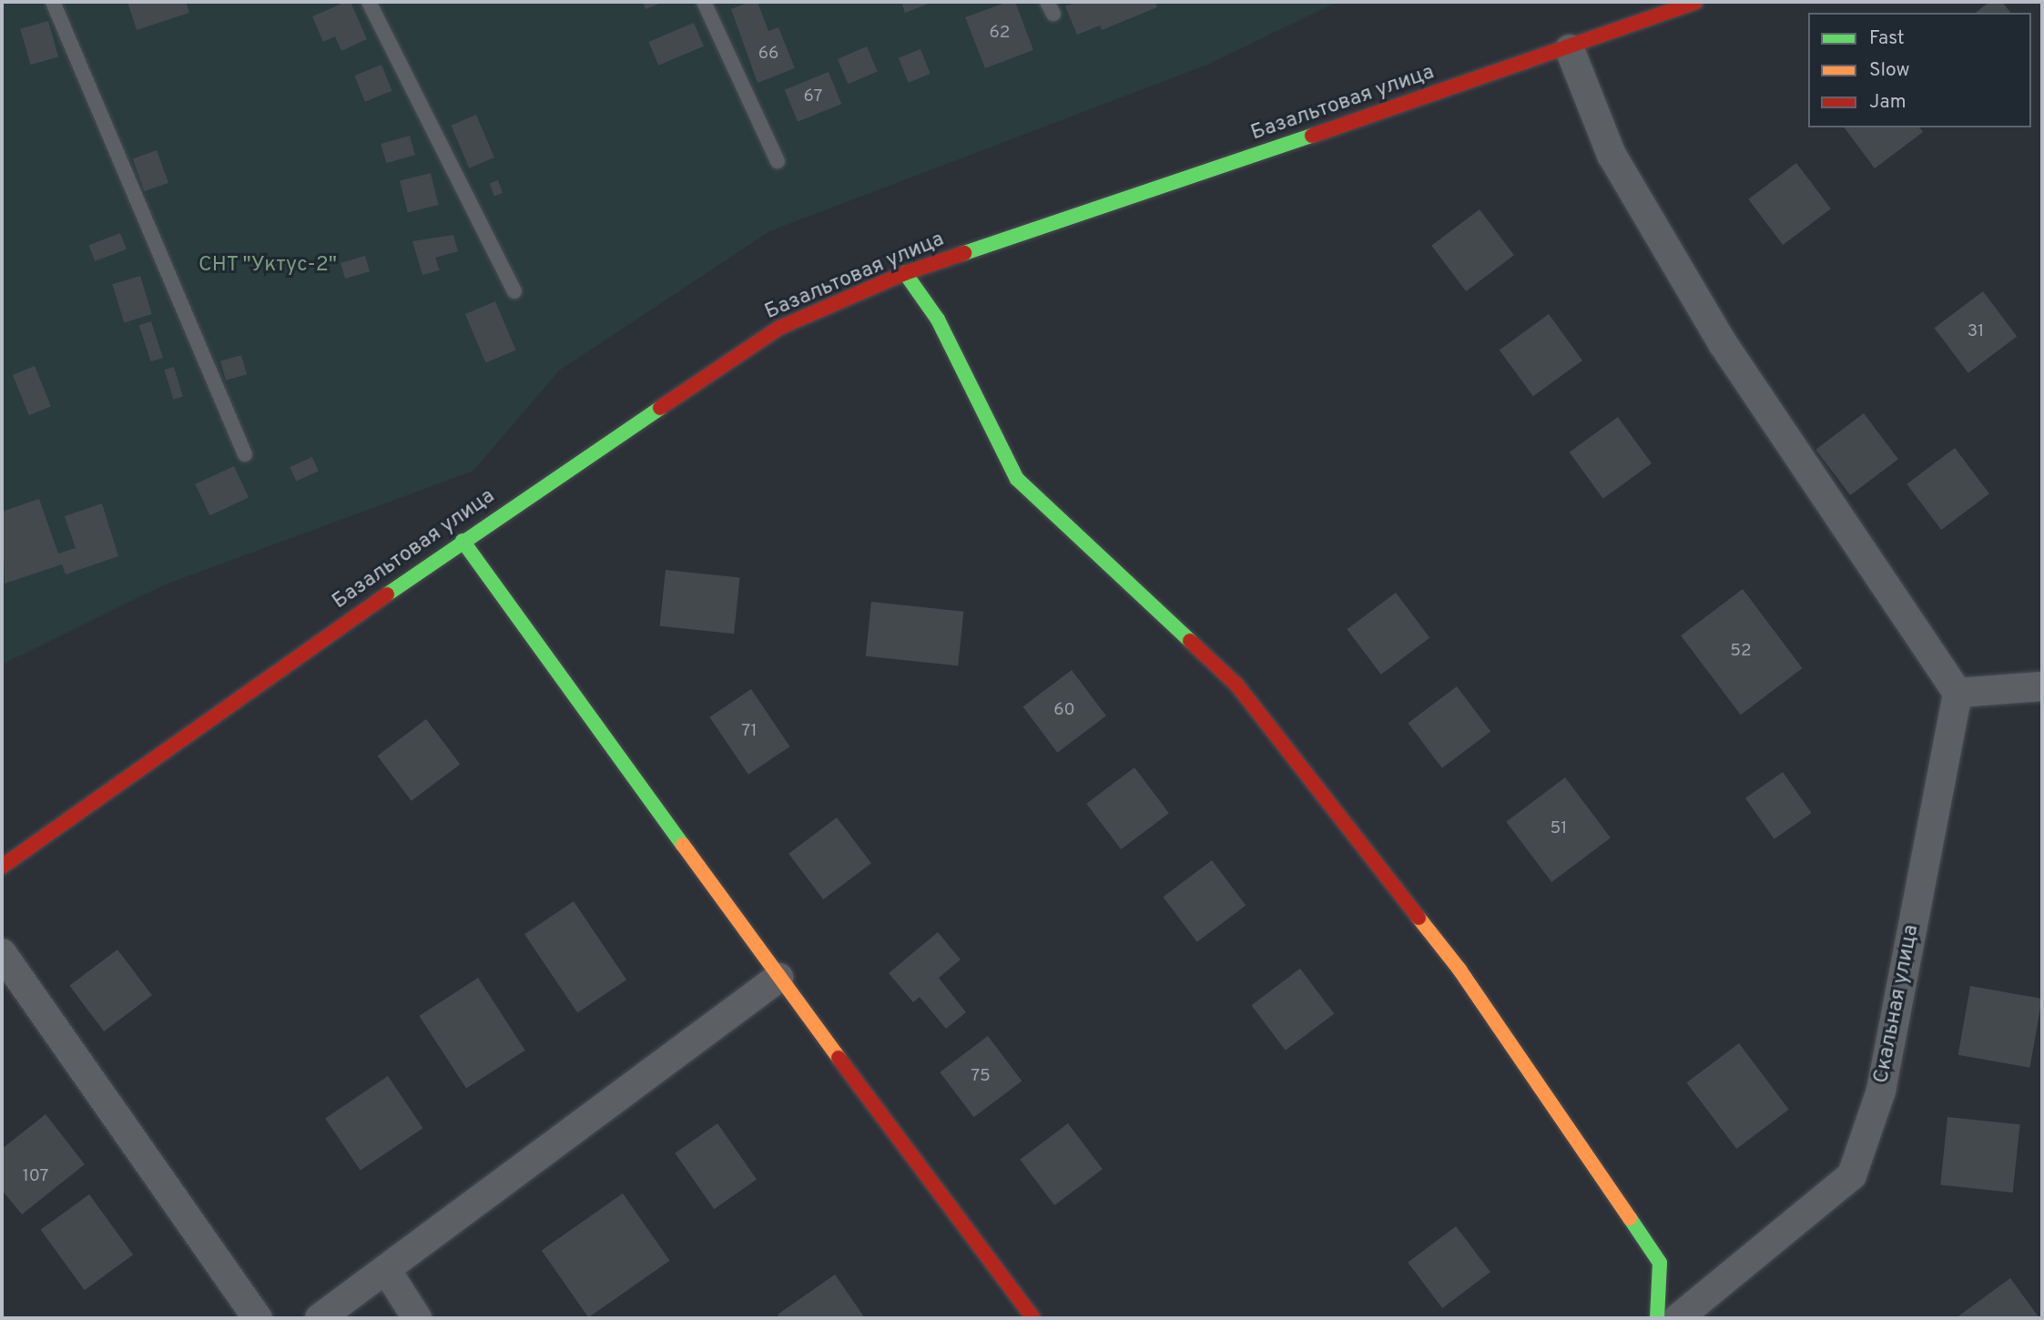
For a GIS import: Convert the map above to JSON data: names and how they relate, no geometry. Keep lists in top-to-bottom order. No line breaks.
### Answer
{"streets":{"street":["Базальтовая улица","Скальная улица"]},"parks":["СНТ \"Уктус-2\""],"house_numbers":["62","66","67","31","52","60","71","51","75","107"],"legend":["Fast","Slow","Jam"]}
